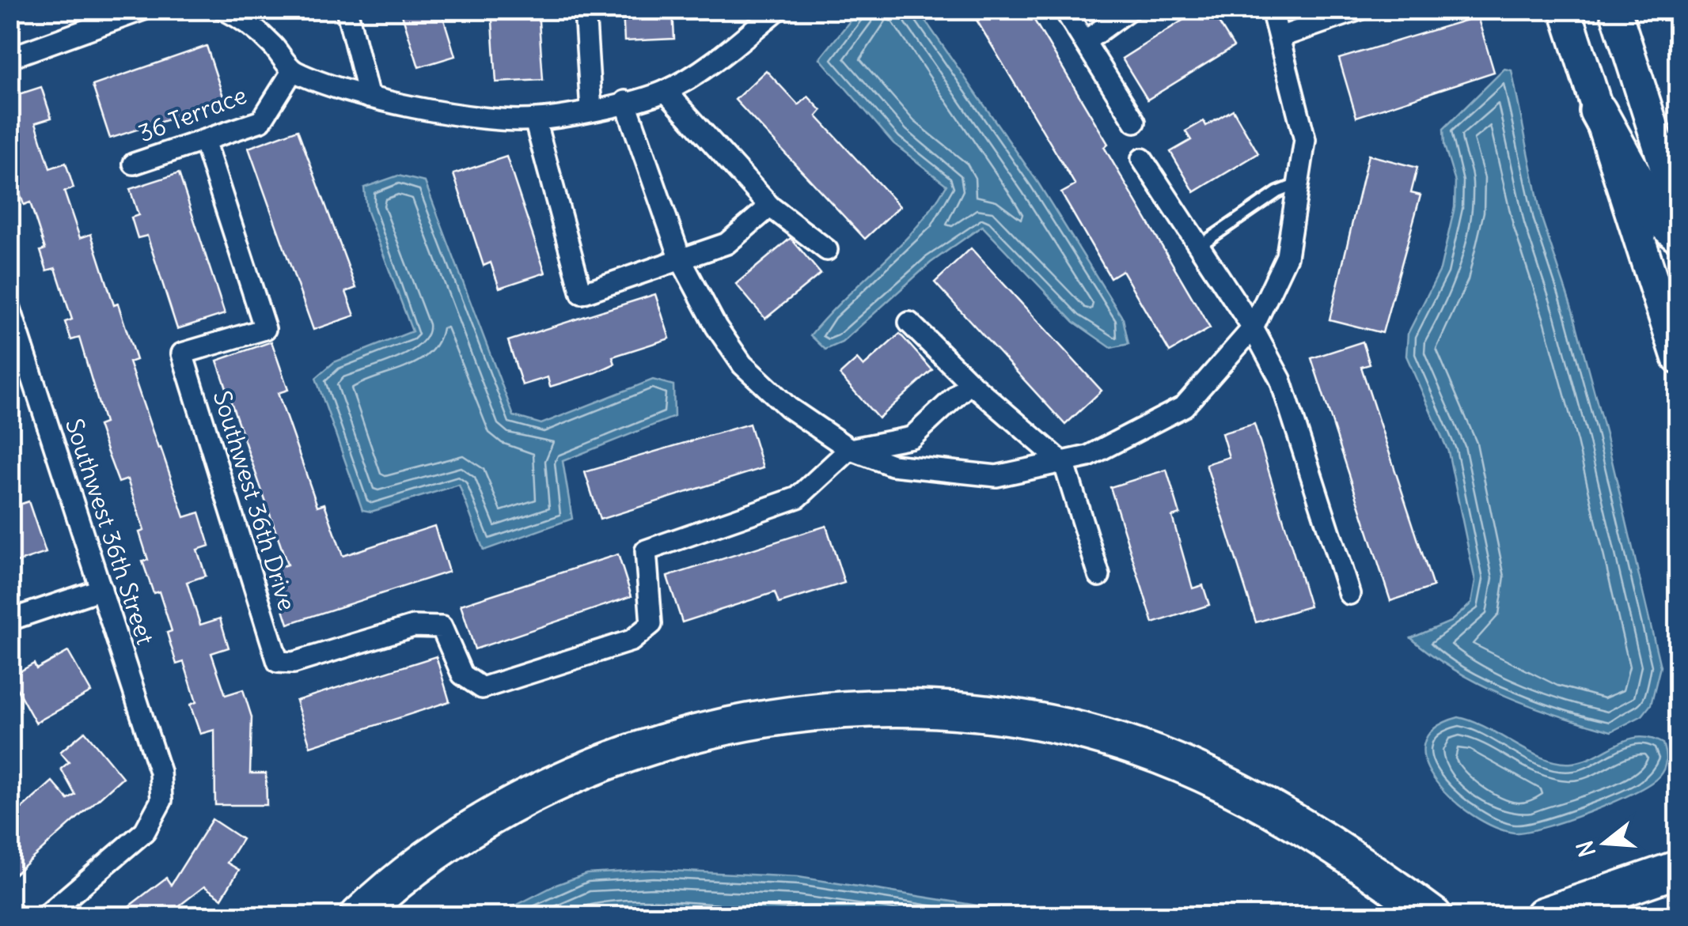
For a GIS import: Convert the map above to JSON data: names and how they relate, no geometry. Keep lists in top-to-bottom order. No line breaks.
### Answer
{"streets":{"street":["36 Terrace","Southwest 36th Drive","Southwest 36th Street"]},"crossings":[["36 Terrace","Southwest 36th Drive"]],"north":"left"}
